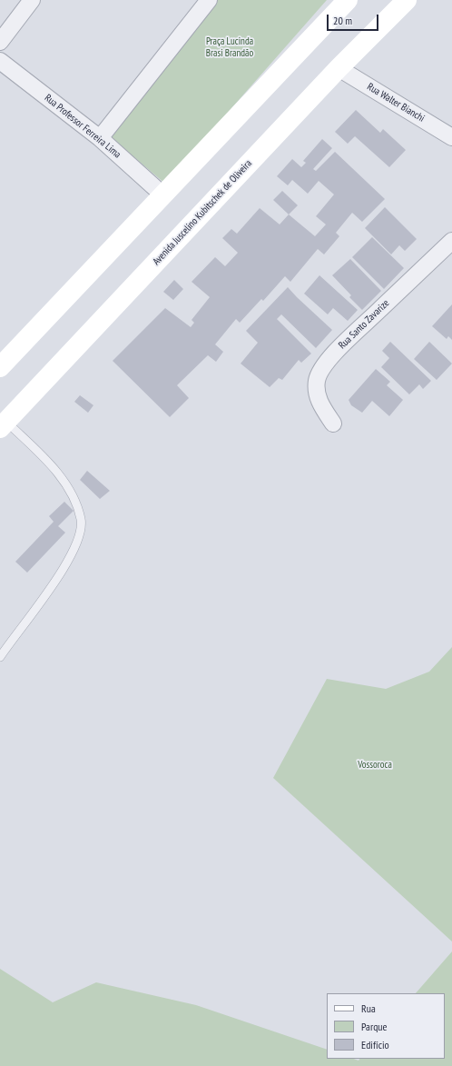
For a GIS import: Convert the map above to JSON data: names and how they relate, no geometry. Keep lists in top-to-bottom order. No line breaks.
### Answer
{"streets":{"main road":["Avenida Juscelino Kubitschek de Oliveira"],"street":["Rua Walter Bianchi","Rua Professor Ferreira Lima","Rua Santo Zavarize"]},"crossings":[["Rua Walter Bianchi","Avenida Juscelino Kubitschek de Oliveira"]],"parks":["Praça Lucinda Brasi Brandão","Vossoroca"],"legend":["Rua","Parque","Edifício"],"scale_bar":"20 m"}
